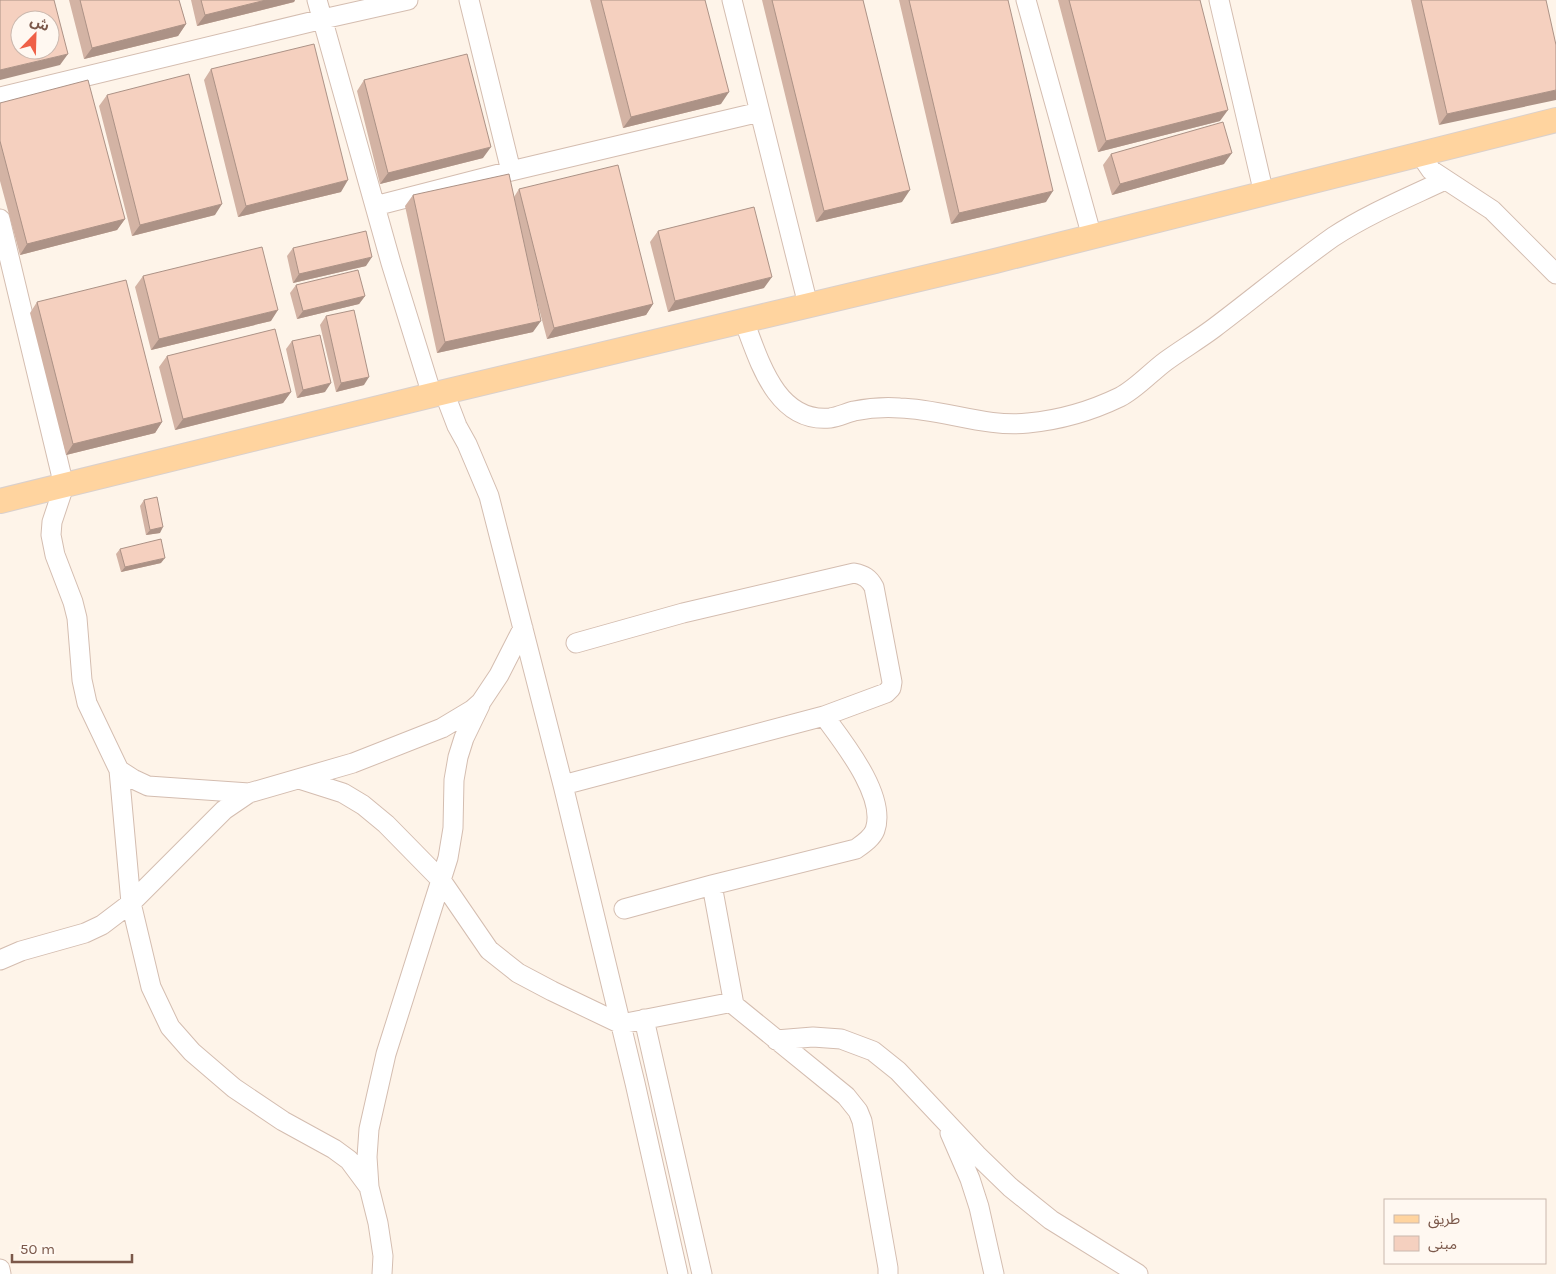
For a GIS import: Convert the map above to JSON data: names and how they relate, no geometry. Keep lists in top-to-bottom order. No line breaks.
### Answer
{"legend":["طريق","مبنى"],"scale_bar":"50 m","north":"top right"}
